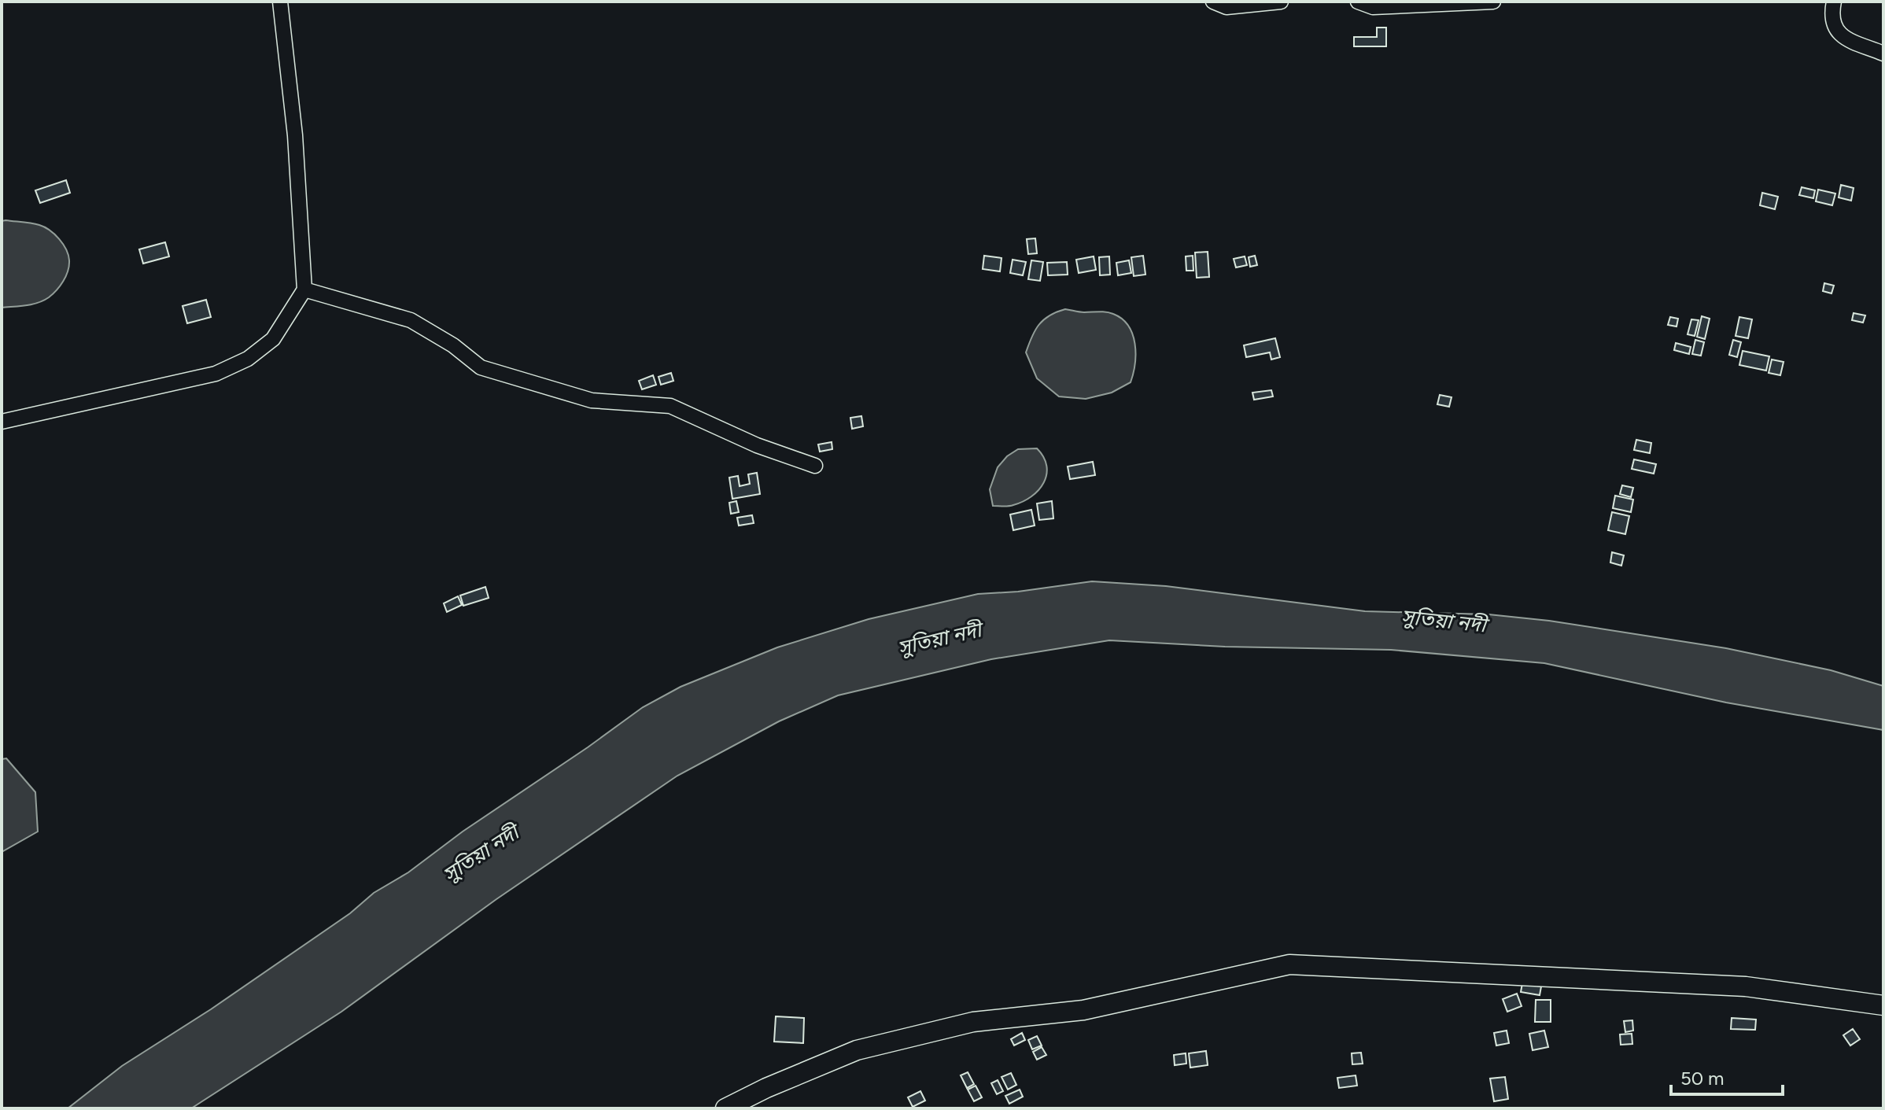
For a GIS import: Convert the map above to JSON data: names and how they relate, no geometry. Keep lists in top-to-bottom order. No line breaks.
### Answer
{"water":["সুতিয়া নদী"],"scale_bar":"50 m"}
